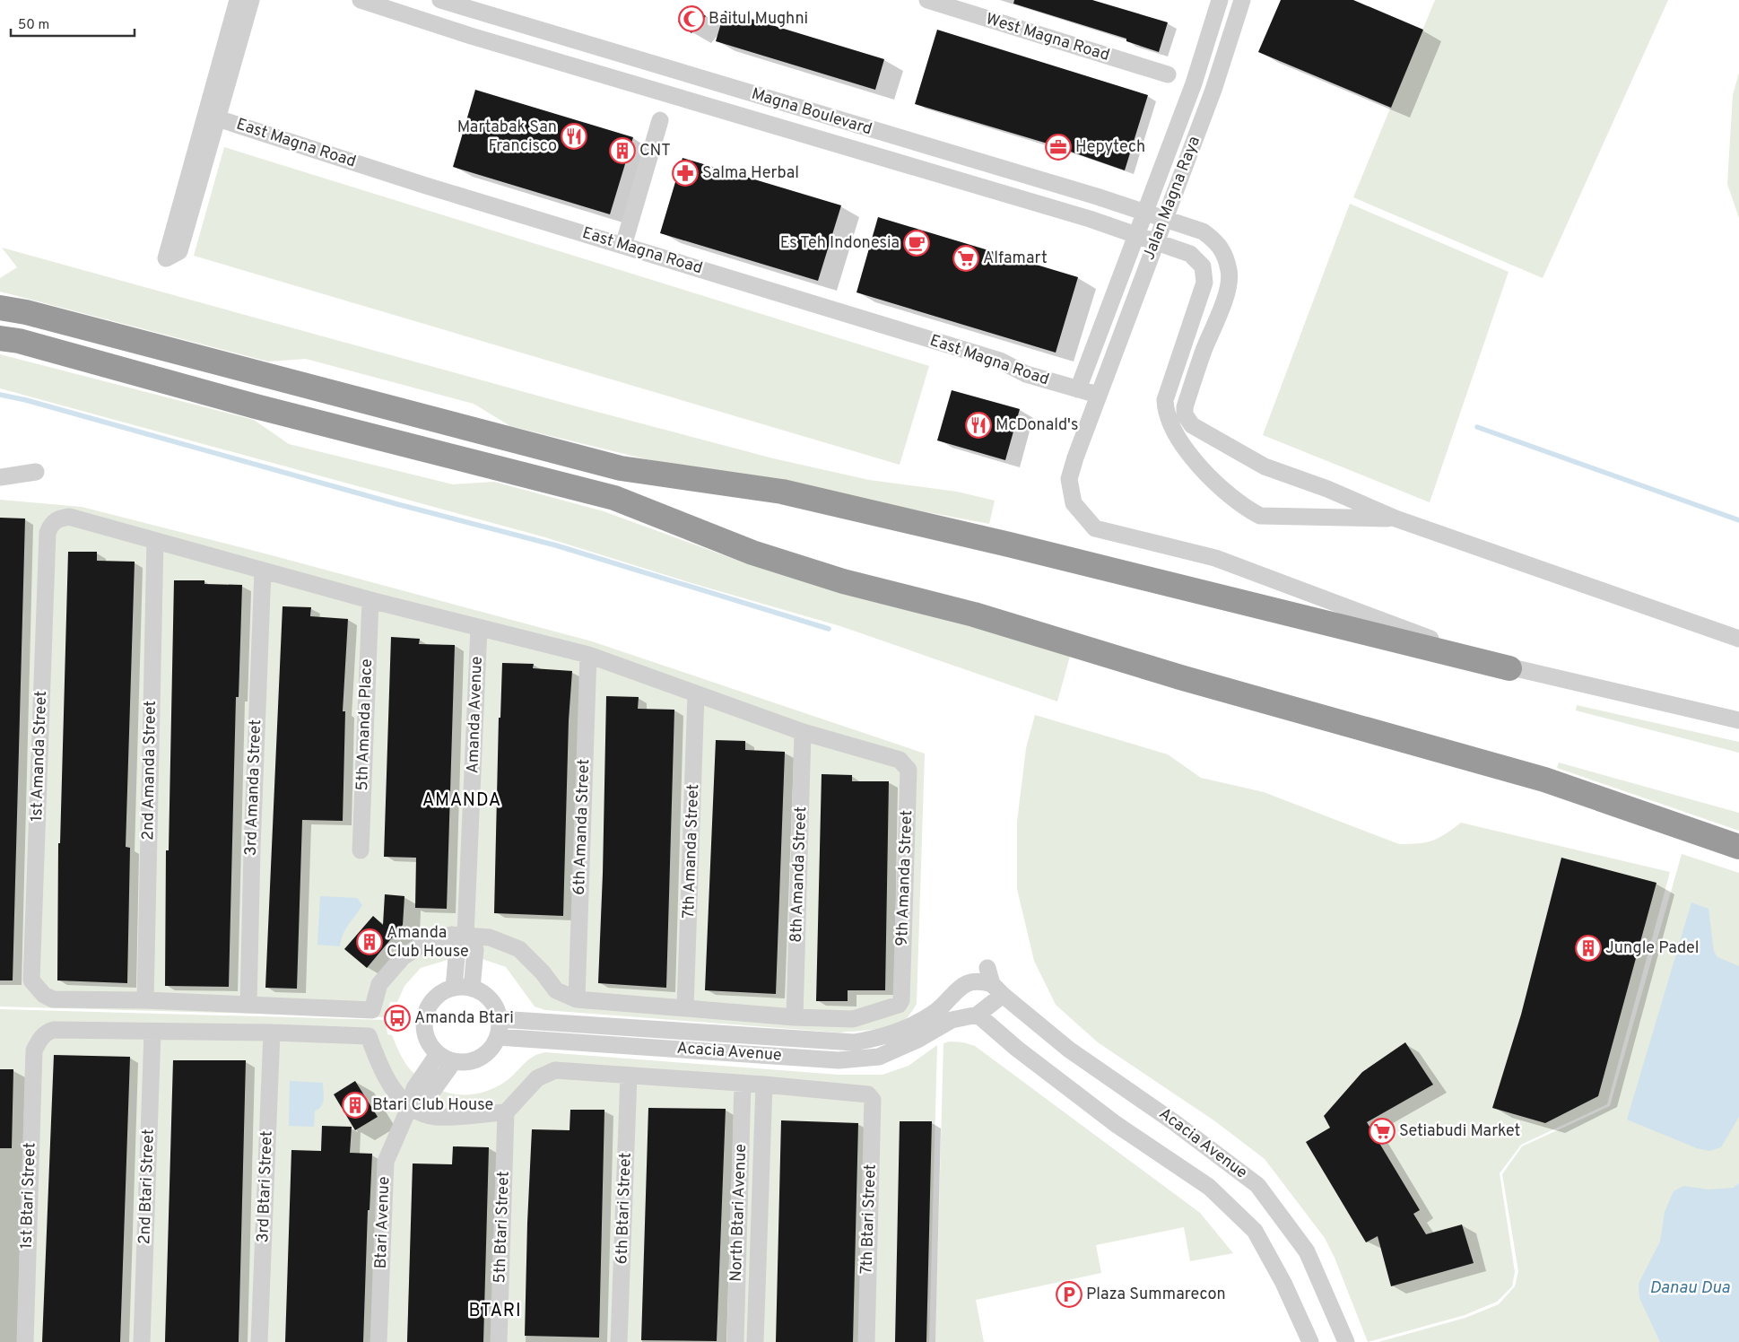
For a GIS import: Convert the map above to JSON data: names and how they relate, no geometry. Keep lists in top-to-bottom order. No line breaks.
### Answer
{"streets":{"street":["West Magna Road","Magna Boulevard","East Magna Road","Jalan Magna Raya","Amanda Avenue","5th Amanda Place","1st Amanda Street","2nd Amanda Street","3rd Amanda Street","6th Amanda Street","7th Amanda Street","8th Amanda Street","9th Amanda Street","Acacia Avenue","2nd Btari Street","3rd Btari Street","1st Btari Street","6th Btari Street","North Btari Avenue","7th Btari Street","Btari Avenue","5th Btari Street"]},"crossings":[["Magna Boulevard","Jalan Magna Raya"],["East Magna Road","Jalan Magna Raya"],["1st Amanda Street","2nd Amanda Street"],["8th Amanda Street","9th Amanda Street"],["Acacia Avenue","Btari Avenue"],["2nd Btari Street","1st Btari Street"],["North Btari Avenue","7th Btari Street"]],"districts":["AMANDA","BTARI"],"water":["Danau Dua"],"places":{"mosque":["Baitul Mughni"],"restaurant":["Martabak San Francisco","McDonald's"],"office":["Hepytech"],"building":["CNT","Amanda Club House","Jungle Padel","Btari Club House"],"pharmacy":["Salma Herbal"],"cafe":["Es Teh Indonesia"],"supermarket":["Alfamart","Setiabudi Market"],"bus stop":["Amanda Btari"],"parking":["Plaza Summarecon"]},"scale_bar":"50 m"}
